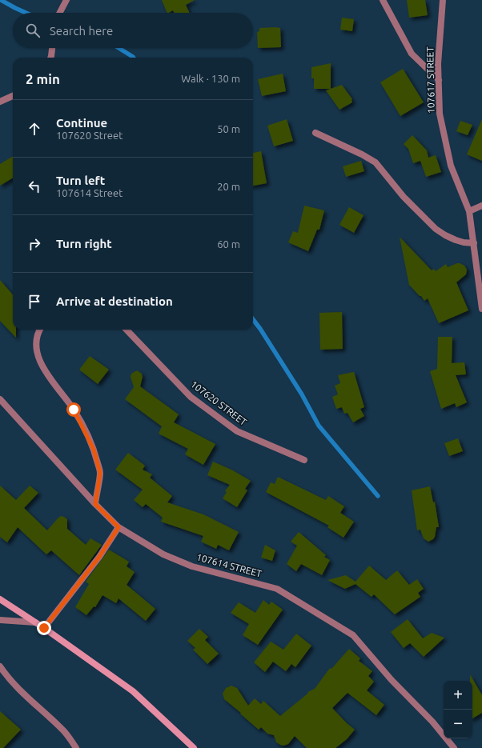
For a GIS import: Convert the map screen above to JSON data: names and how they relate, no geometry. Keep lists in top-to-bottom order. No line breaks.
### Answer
{"streets":{"street":["107617 STREET","107620 STREET","107614 STREET"]},"page":{"search":"Search here","heading":["2 min","Walk · 130 m"],"list":[["Continue","107620 Street","50 m"],["Turn left","107614 Street","20 m"],["Turn right","60 m"],"Arrive at destination"],"map_buttons":["+","−"]}}
